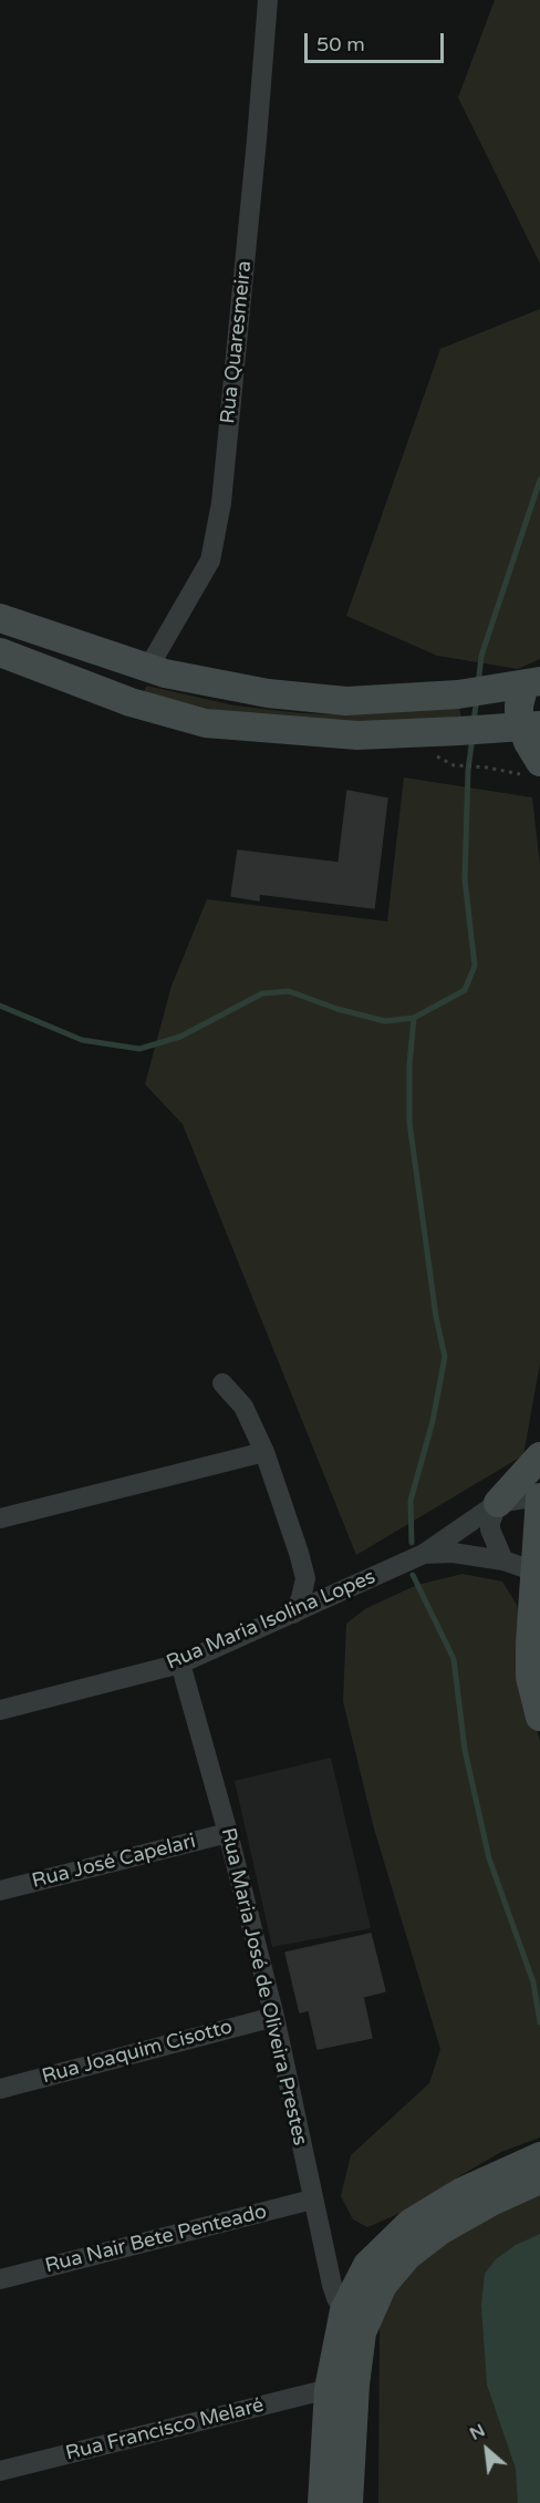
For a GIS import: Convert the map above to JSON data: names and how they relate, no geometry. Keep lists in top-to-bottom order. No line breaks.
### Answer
{"streets":{"street":["Rua Quaresmeira","Rua Maria Isolina Lopes","Rua José Capelari","Rua Maria José de Oliveira Prestes","Rua Joaquim Cisotto","Rua Nair Bete Penteado","Rua Francisco Melaré"]},"crossings":[["Rua Maria Isolina Lopes","Rua Maria José de Oliveira Prestes"],["Rua José Capelari","Rua Maria José de Oliveira Prestes"],["Rua Maria José de Oliveira Prestes","Rua Joaquim Cisotto"],["Rua Maria José de Oliveira Prestes","Rua Nair Bete Penteado"]],"scale_bar":"50 m","north":"top left"}
